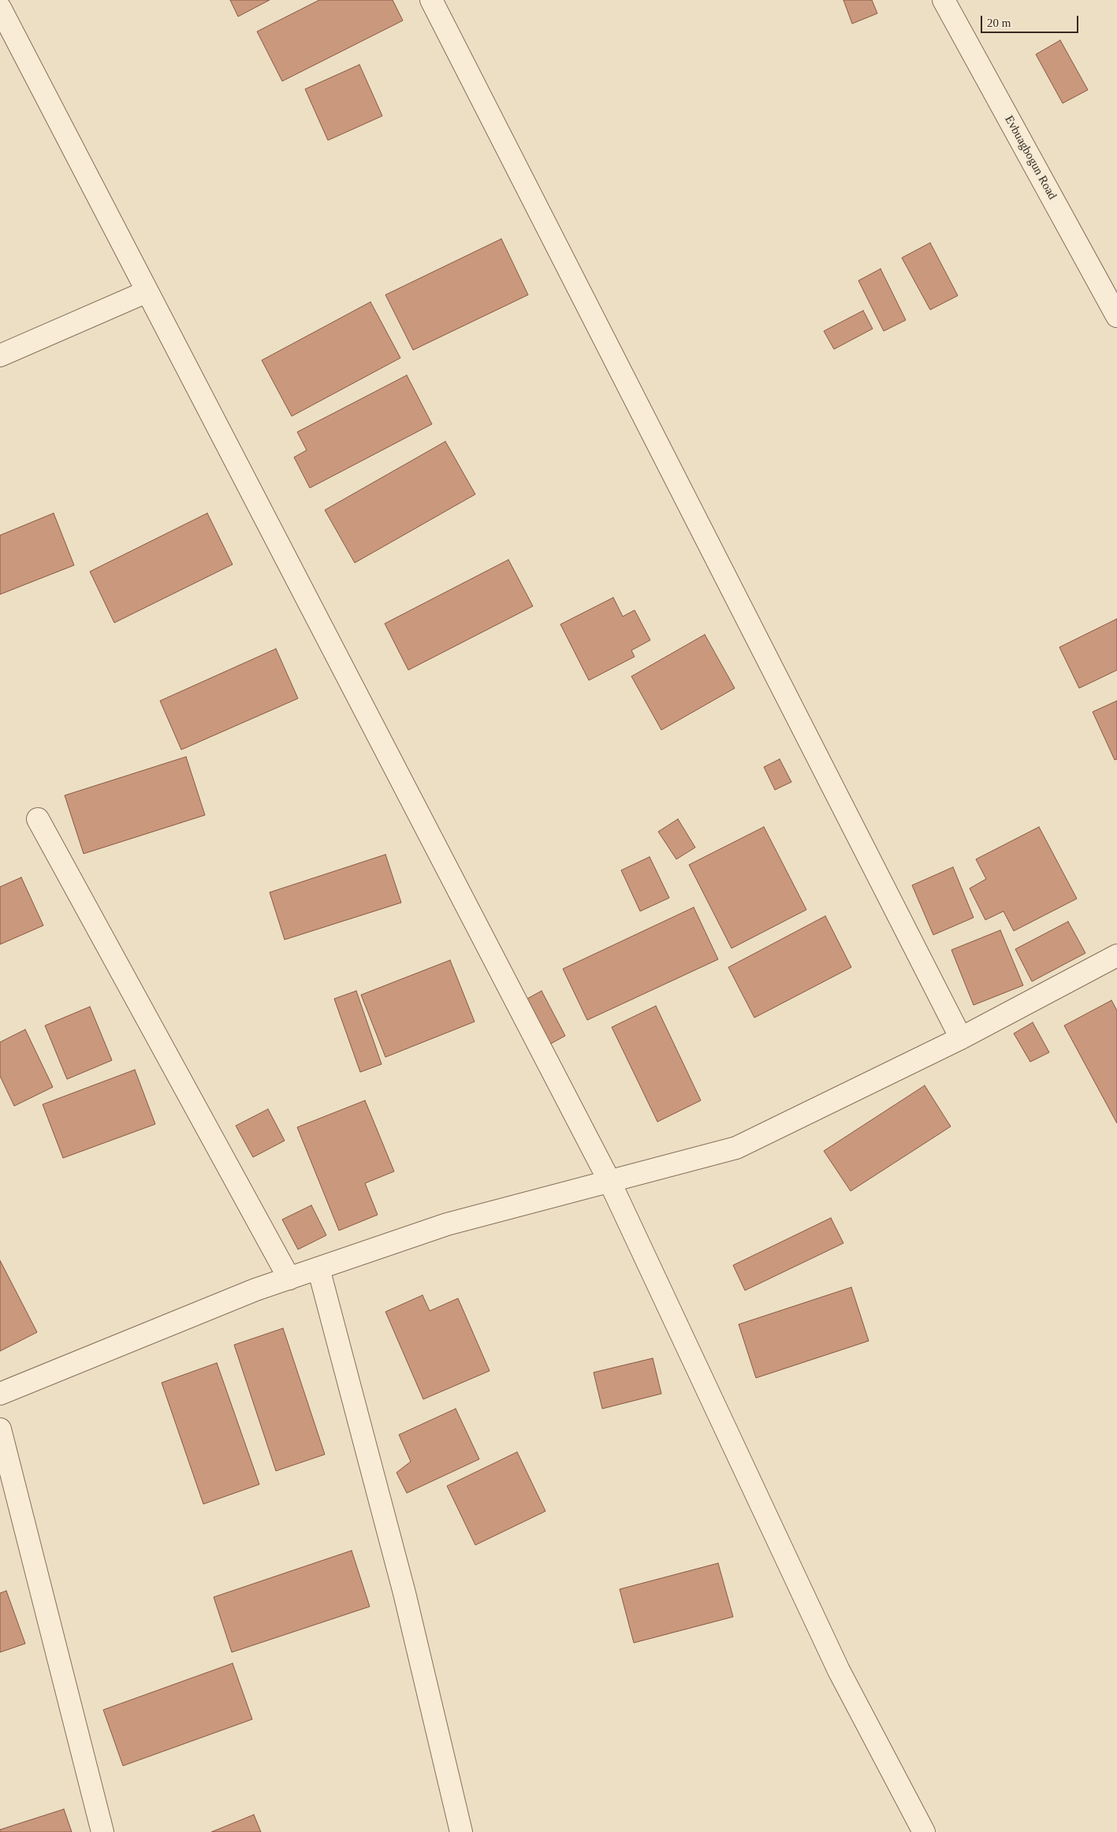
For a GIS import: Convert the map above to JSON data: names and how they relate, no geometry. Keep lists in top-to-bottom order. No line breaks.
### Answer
{"streets":{"street":["Evbuagbogun Road"]},"scale_bar":"20 m"}
